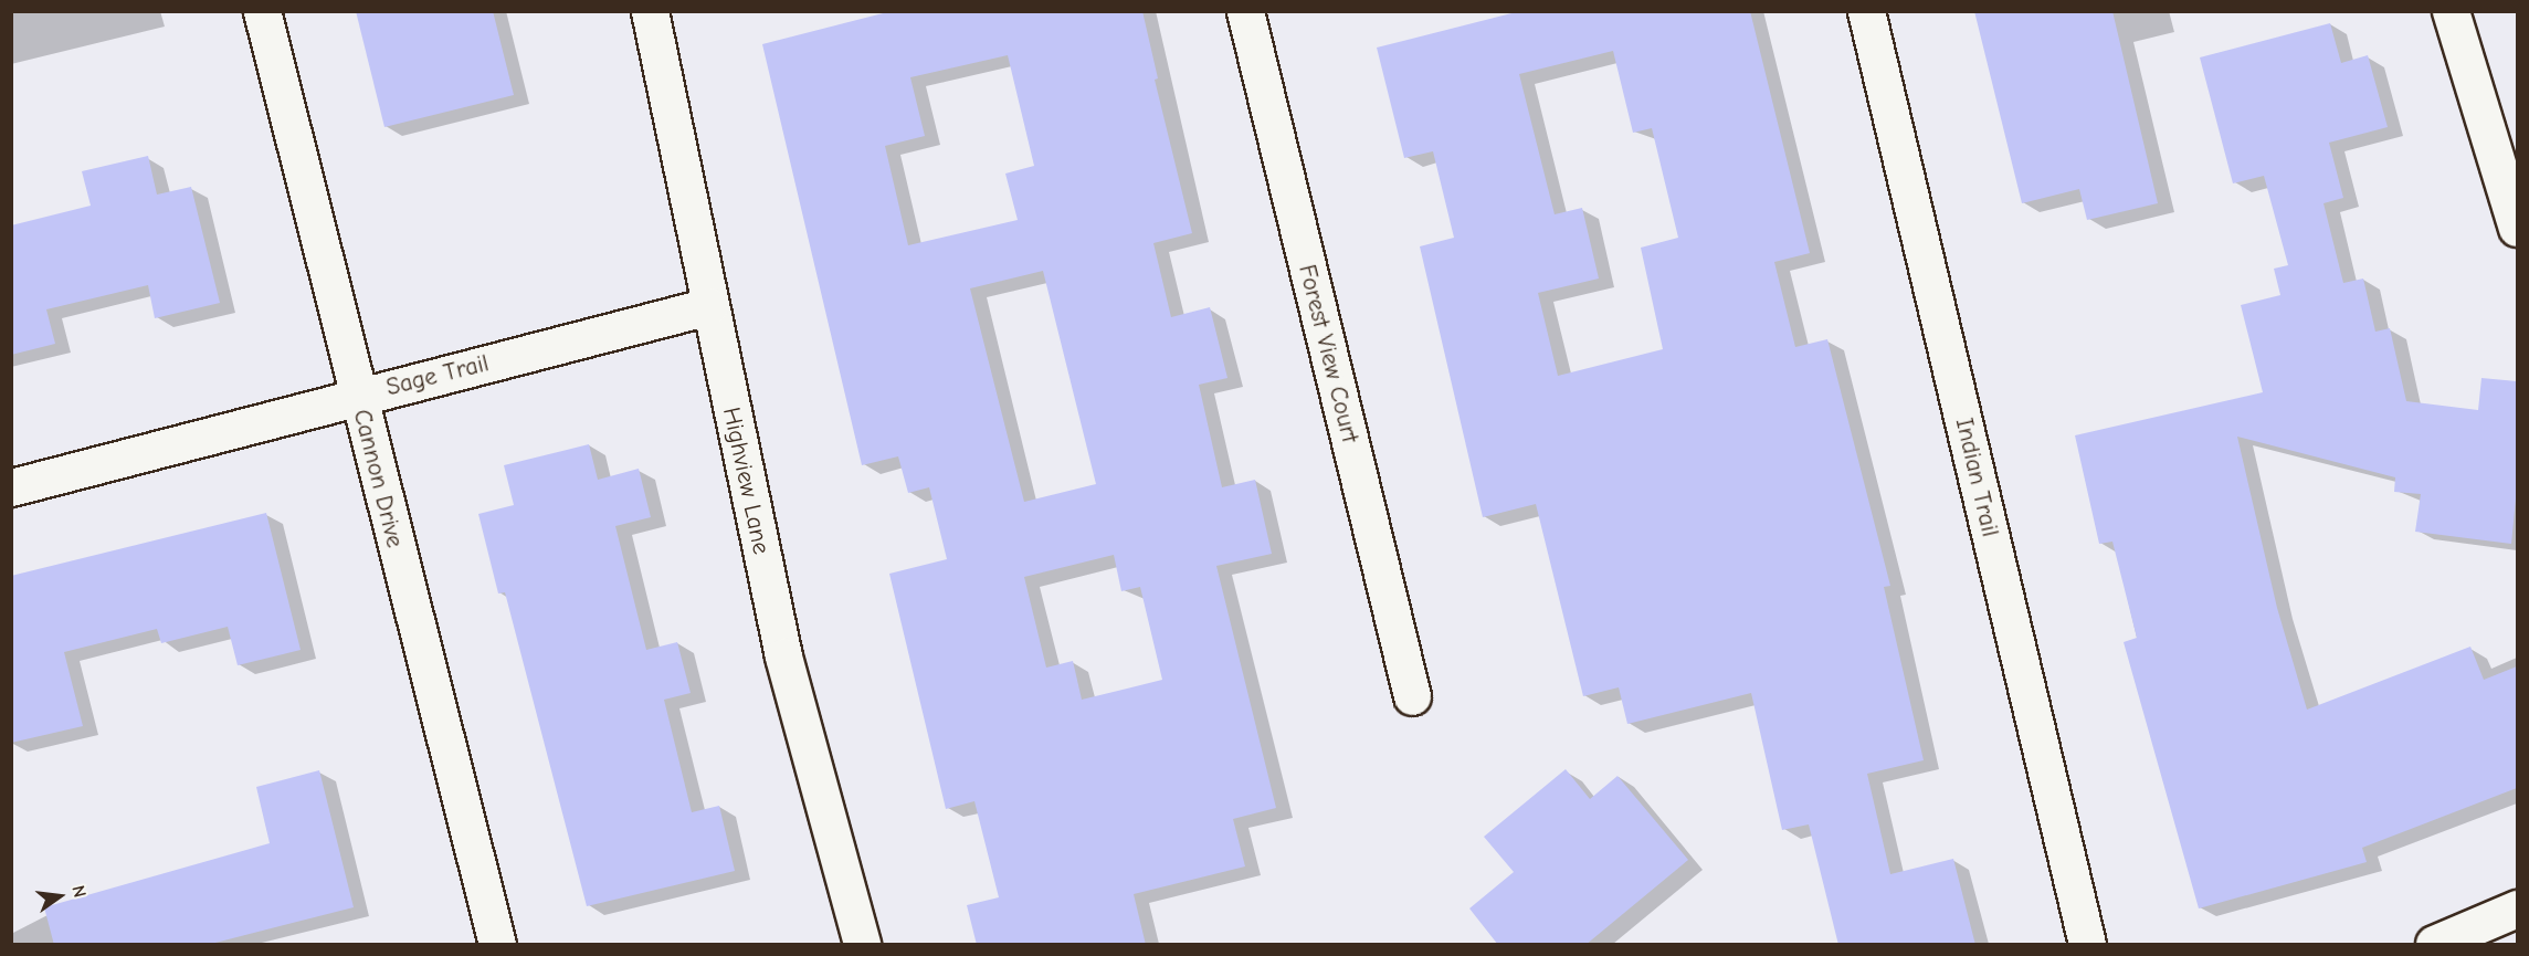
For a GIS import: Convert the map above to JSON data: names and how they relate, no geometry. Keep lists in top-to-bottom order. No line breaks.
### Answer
{"streets":{"street":["Forest View Court","Sage Trail","Indian Trail","Cannon Drive","Highview Lane"]},"crossings":[["Sage Trail","Cannon Drive"],["Sage Trail","Highview Lane"]],"north":"right"}
